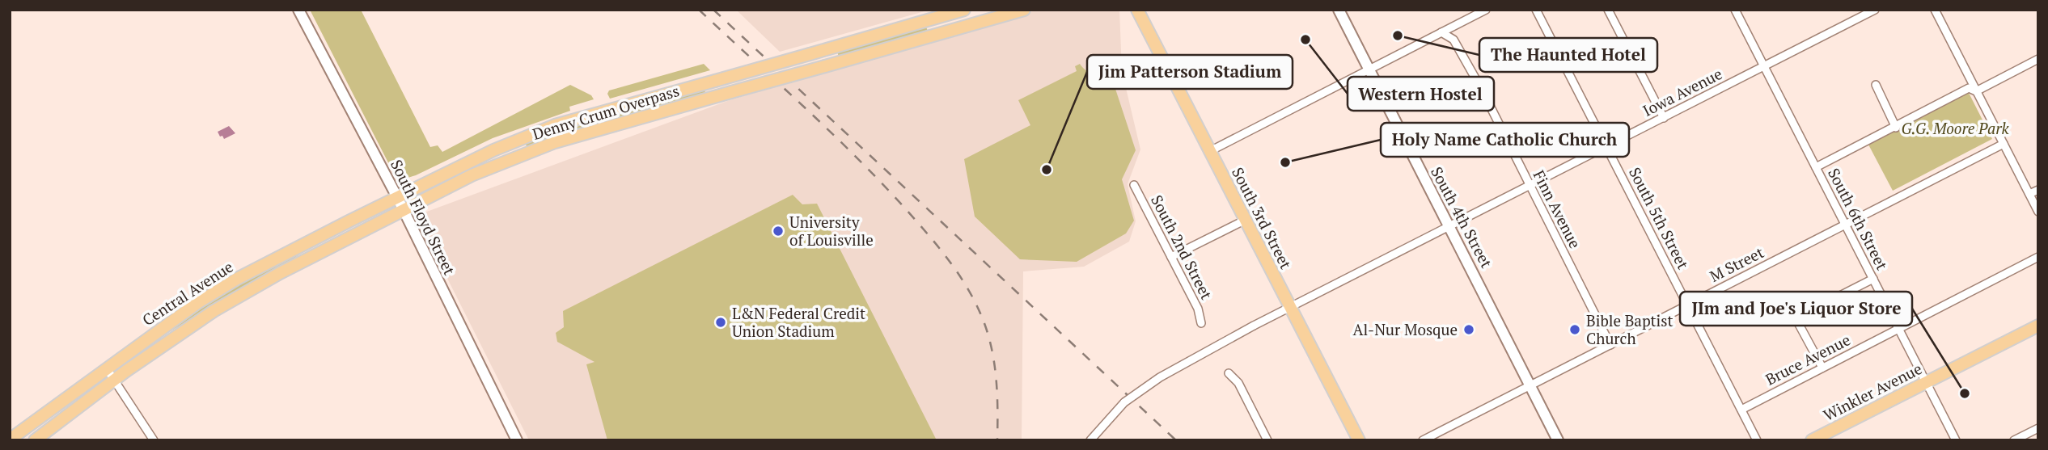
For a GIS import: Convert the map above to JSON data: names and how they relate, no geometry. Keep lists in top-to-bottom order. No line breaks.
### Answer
{"streets":{"main road":["Denny Crum Overpass","South Floyd Street","South 4th Street","South 3rd Street","Central Avenue","Winkler Avenue"],"street":["Iowa Avenue","Finn Avenue","South 5th Street","South 6th Street","South 2nd Street","M Street","Bruce Avenue"]},"crossings":[["Iowa Avenue","Finn Avenue"],["Iowa Avenue","South 4th Street"],["Iowa Avenue","South 3rd Street"],["Iowa Avenue","South 5th Street"],["Iowa Avenue","South 6th Street"],["Denny Crum Overpass","South Floyd Street"],["Denny Crum Overpass","Central Avenue"],["Finn Avenue","M Street"],["South Floyd Street","Central Avenue"],["South 4th Street","M Street"],["South 5th Street","M Street"],["South 5th Street","Bruce Avenue"],["South 6th Street","M Street"],["South 6th Street","Bruce Avenue"],["South 6th Street","Winkler Avenue"]],"parks":["G.G. Moore Park"],"places":["The Haunted Hotel","Western Hostel","Holy Name Catholic Church","Jim Patterson Stadium","University of Louisville","L&N Federal Credit Union Stadium","Al-Nur Mosque","Bible Baptist Church","JIm and Joe's Liquor Store"]}
